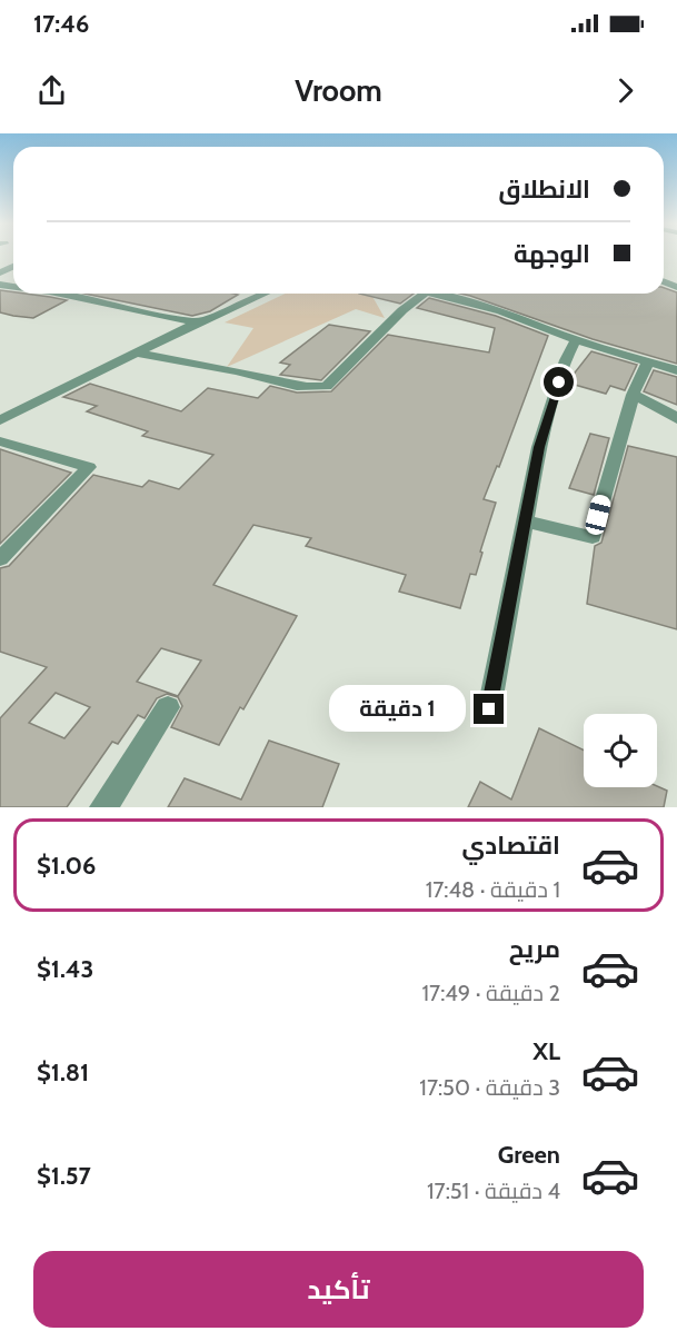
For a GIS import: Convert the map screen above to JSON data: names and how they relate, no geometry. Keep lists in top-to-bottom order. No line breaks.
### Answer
{"page":{"status":"17:46","header":"Vroom","banner":["الانطلاق","الوجهة"],"bubble":"1 دقيقة","list":[{"name":"اقتصادي","note":"1 دقيقة · 17:48","value":"$1.06"},{"name":"مريح","note":"2 دقيقة · 17:49","value":"$1.43"},{"name":"XL","note":"3 دقيقة · 17:50","value":"$1.81"},{"name":"Green","note":"4 دقيقة · 17:51","value":"$1.57"}],"buttons":"تأكيد"}}
